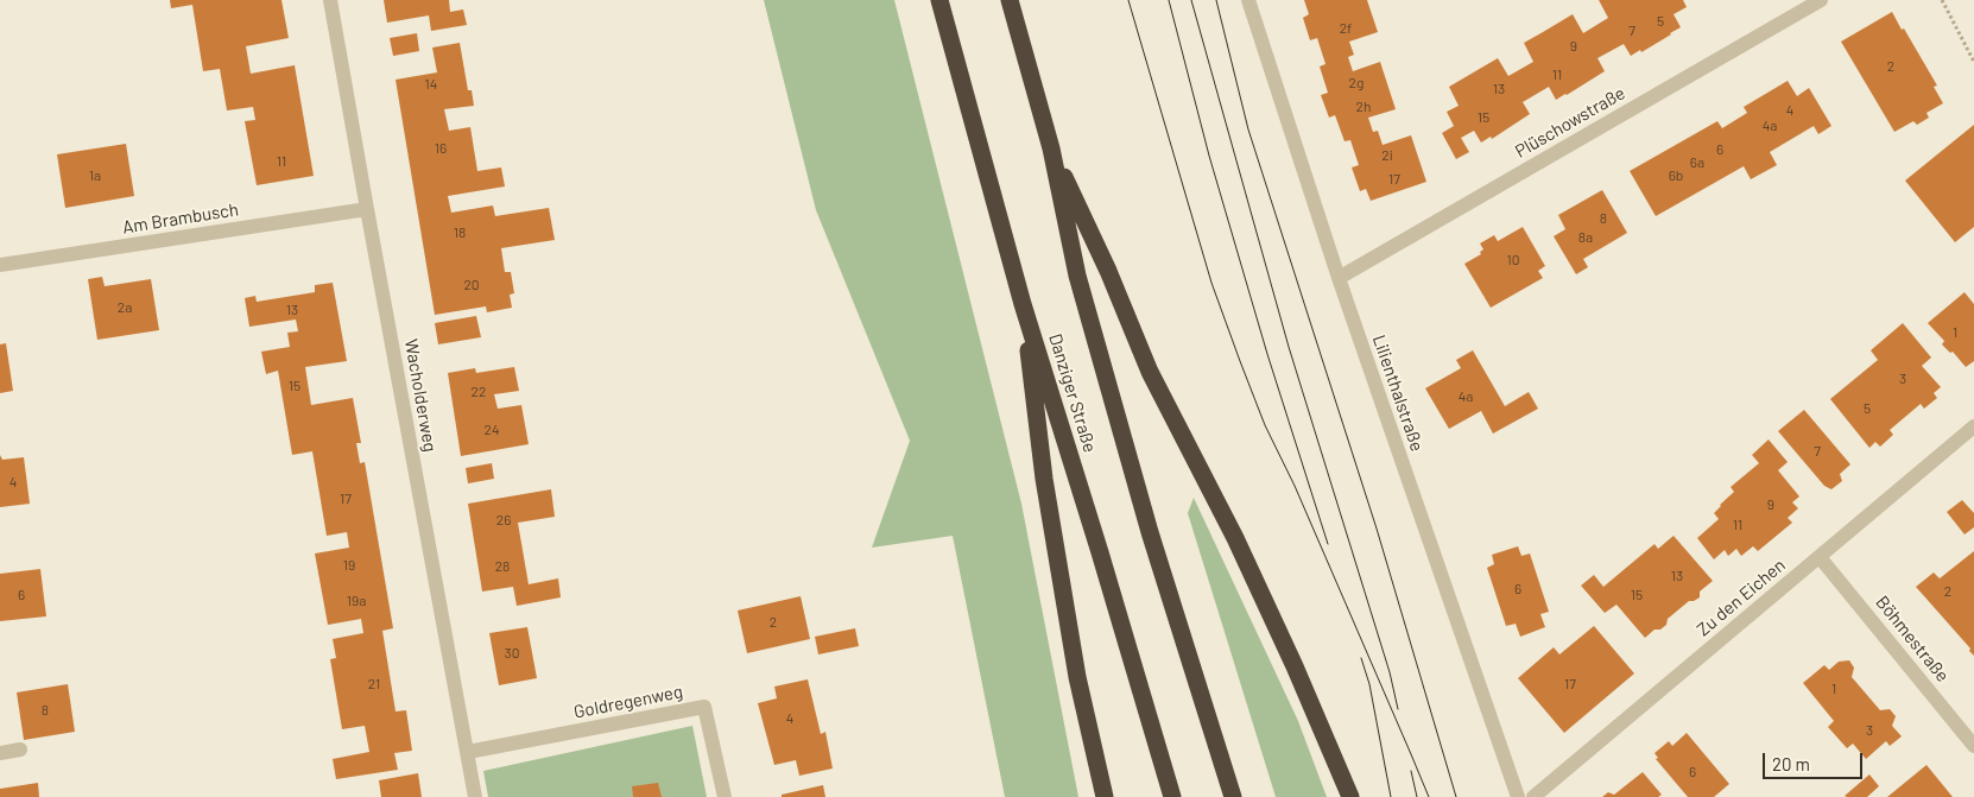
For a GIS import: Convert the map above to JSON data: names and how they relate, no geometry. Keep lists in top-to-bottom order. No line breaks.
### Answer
{"streets":{"highway":["Danziger Straße"],"street":["Plüschowstraße","Am Brambusch","Lilienthalstraße","Wacholderweg","Zu den Eichen","Böhmestraße","Goldregenweg"]},"crossings":[["Plüschowstraße","Lilienthalstraße"],["Am Brambusch","Wacholderweg"],["Wacholderweg","Goldregenweg"],["Zu den Eichen","Böhmestraße"]],"house_numbers":["5","2f","7","9","2","11","2g","14","13","2h","4","15","4a","16","6","2i","11","6a","1a","6b","17","8","18","8a","10","20","2a","13","1","3","15","22","4a","5","24","7","4","17","9","26","11","19","28","13","6","2","6","15","19a","2","30","21","17","1","8","4","3","6"],"scale_bar":"20 m"}
